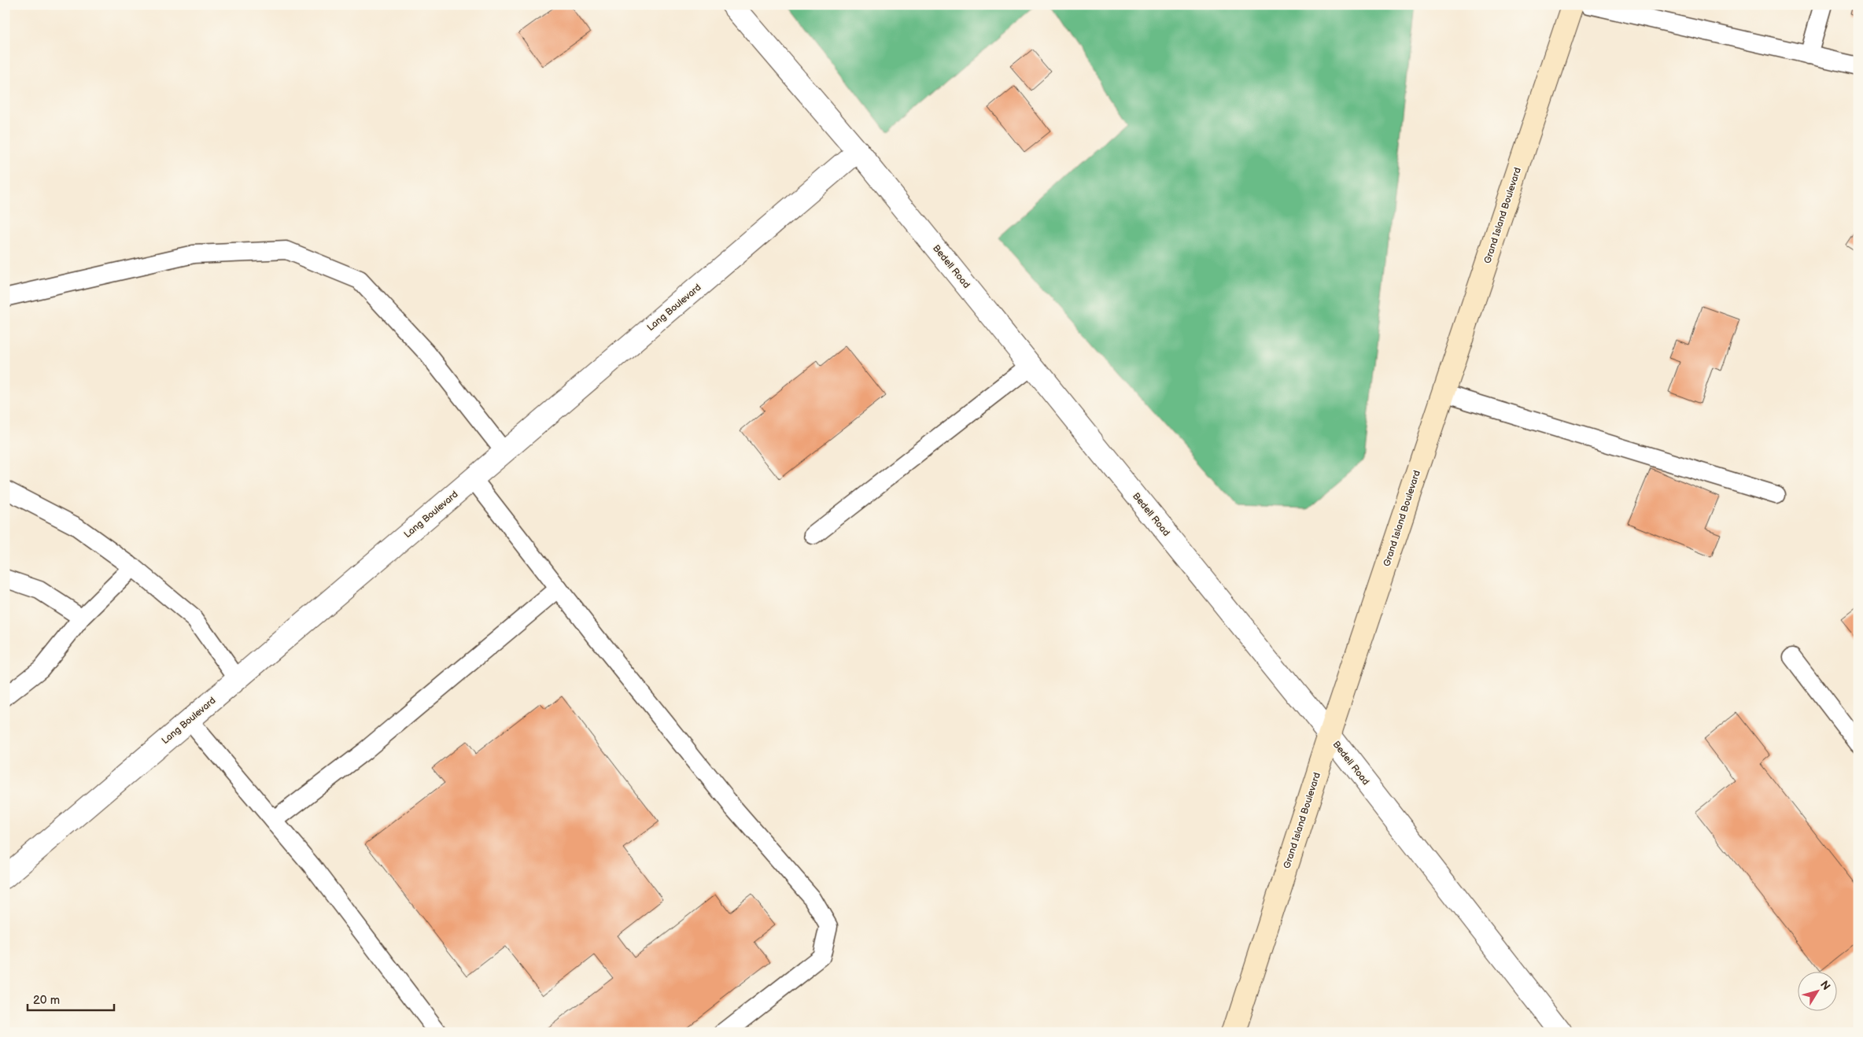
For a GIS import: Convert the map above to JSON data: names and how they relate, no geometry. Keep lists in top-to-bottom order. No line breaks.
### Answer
{"streets":{"main road":["Grand Island Boulevard"],"street":["Bedell Road","Lang Boulevard"]},"crossings":[["Grand Island Boulevard","Bedell Road"],["Bedell Road","Lang Boulevard"]],"scale_bar":"20 m","north":"top right"}
